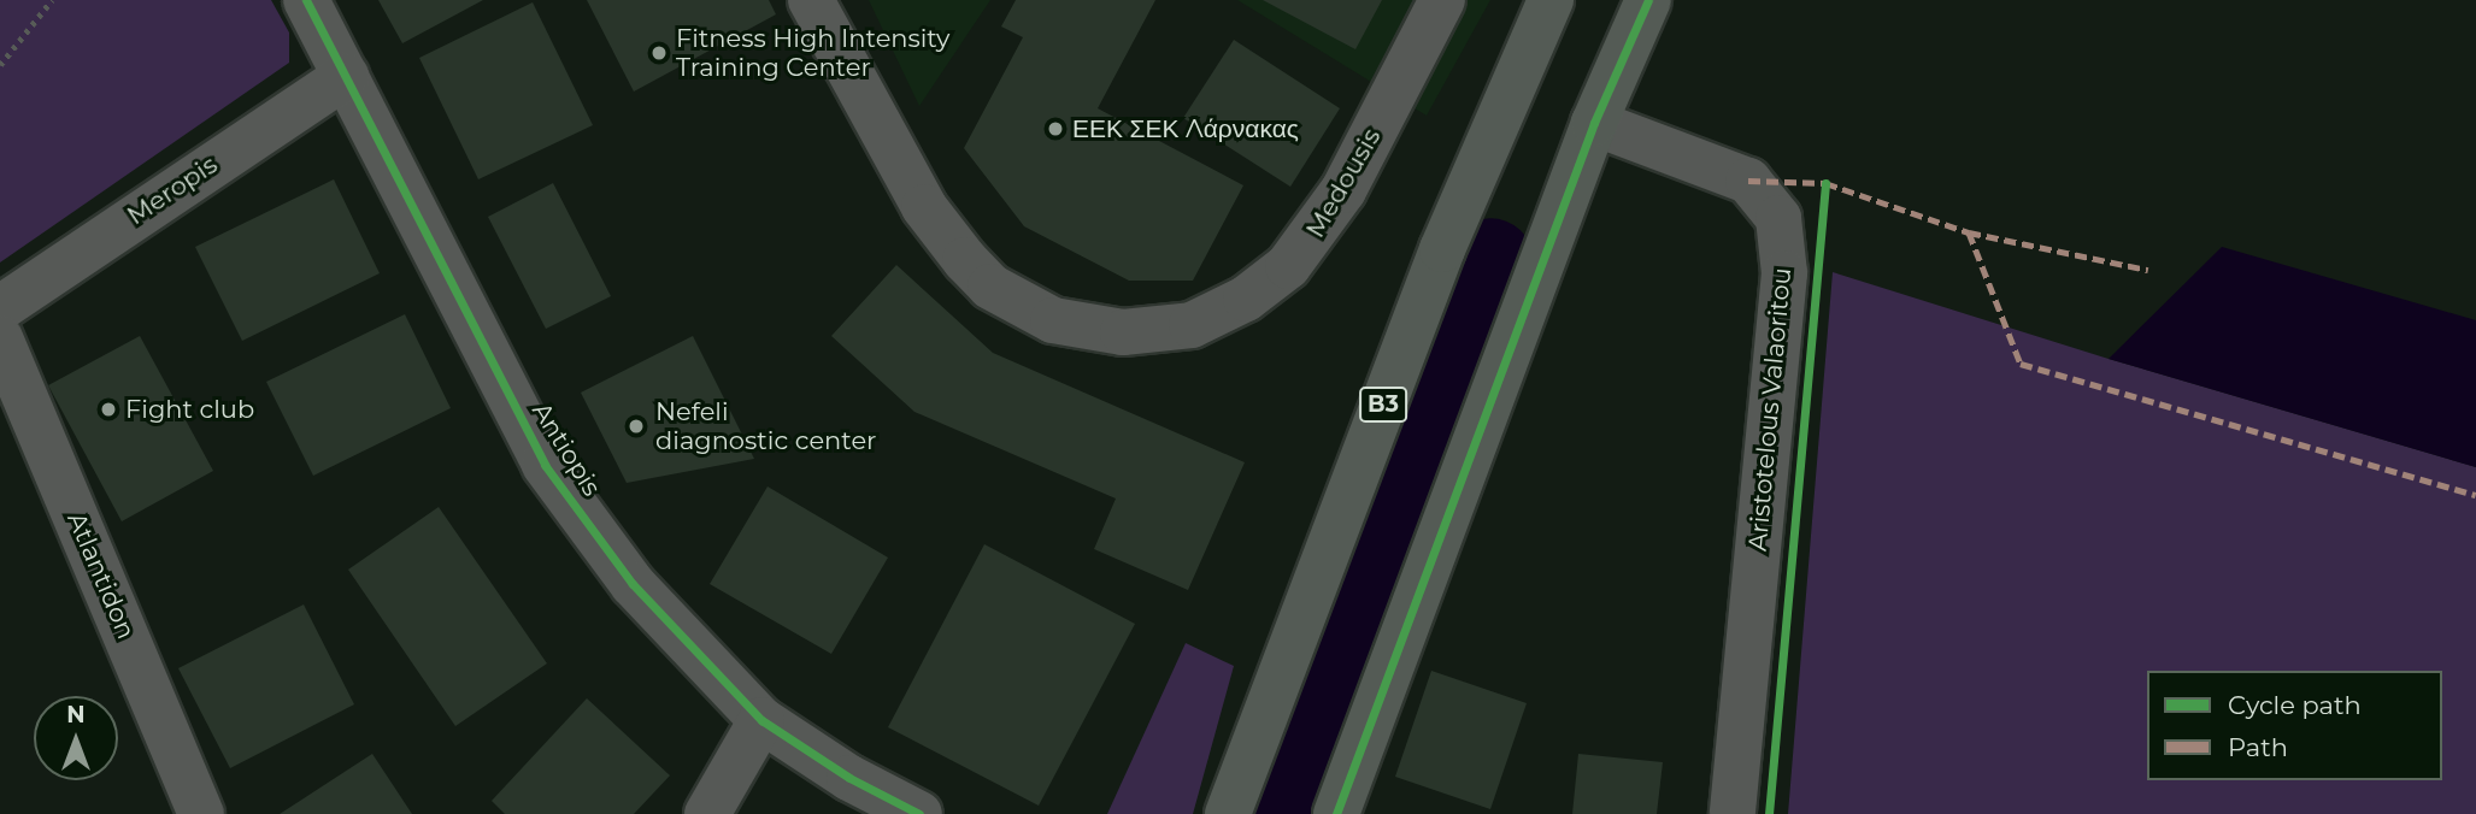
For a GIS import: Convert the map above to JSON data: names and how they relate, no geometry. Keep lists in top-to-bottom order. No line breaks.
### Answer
{"streets":{"main road":["B3"],"street":["Medousis","Meropis","Aristotelous Valaoritou","Antiopis","Atlantidon"]},"crossings":[["Meropis","Antiopis"]],"places":["Fitness High Intensity Training Center","ΕΕΚ ΣΕΚ Λάρνακας","Fight club","Nefeli diagnostic center"],"legend":["Cycle path","Path"],"north":"top"}
